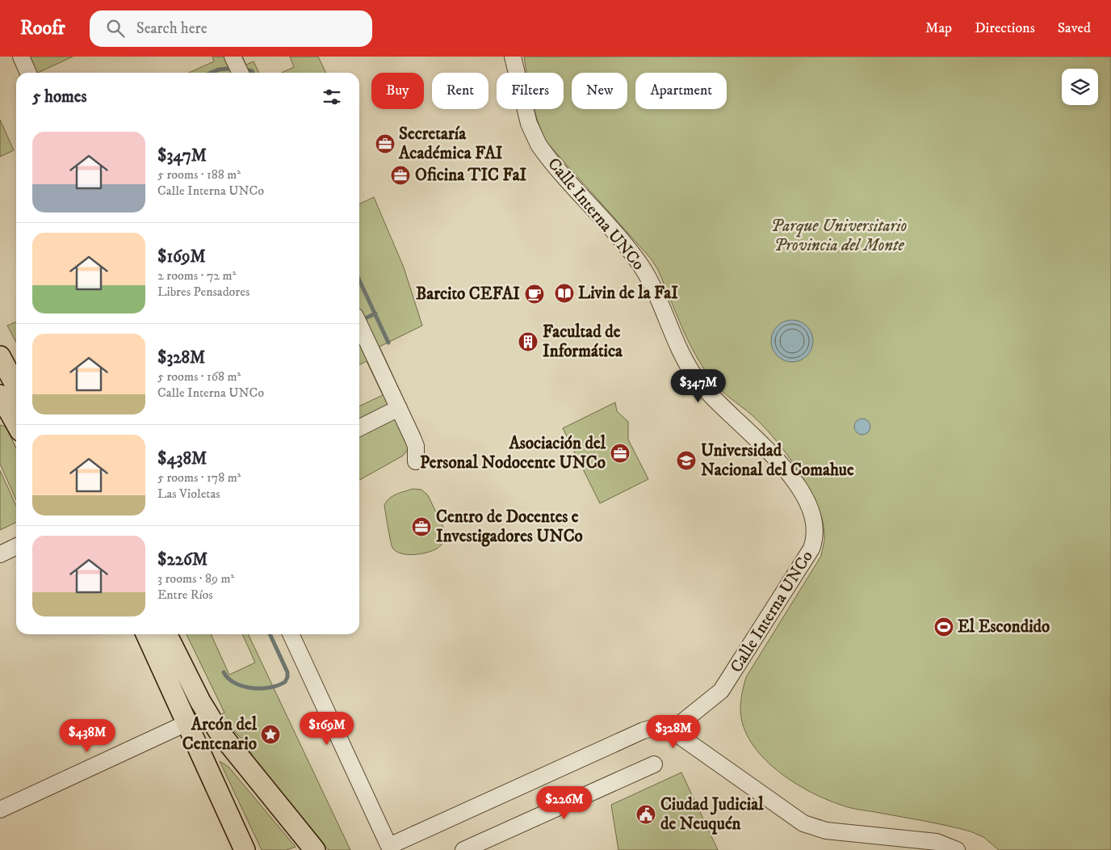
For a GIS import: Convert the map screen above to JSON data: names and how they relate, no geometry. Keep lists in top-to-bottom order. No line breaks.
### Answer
{"streets":{"street":["Calle Interna UNCo"]},"parks":["Parque Universitario Provincia del Monte"],"places":{"office":["Secretaría Académica FAI","Oficina TIC FaI","Asociación del Personal Nodocente UNCo","Centro de Docentes e Investigadores UNCo"],"library":["Livin de la FaI"],"cafe":["Barcito CEFAI"],"building":["Facultad de Informática"],"school or university":["Universidad Nacional del Comahue"],"sports":["El Escondido"],"place":["Arcón del Centenario"],"public building":["Ciudad Judicial de Neuquén"]},"page":{"header":"Roofr","search":"Search here","nav":["Map","Directions","Saved"],"chip":["Buy","Rent","Filters","New","Apartment"],"heading":"5 homes","list":[{"name":"$347M","note":"5 rooms · 188 m² · Calle Interna UNCo"},{"name":"$169M","note":"2 rooms · 72 m² · Libres Pensadores"},{"name":"$328M","note":"5 rooms · 168 m² · Calle Interna UNCo"},{"name":"$438M","note":"5 rooms · 178 m² · Las Violetas"},{"name":"$226M","note":"3 rooms · 89 m² · Entre Ríos"}],"price":["$347M","$169M","$328M","$438M","$226M"]}}
